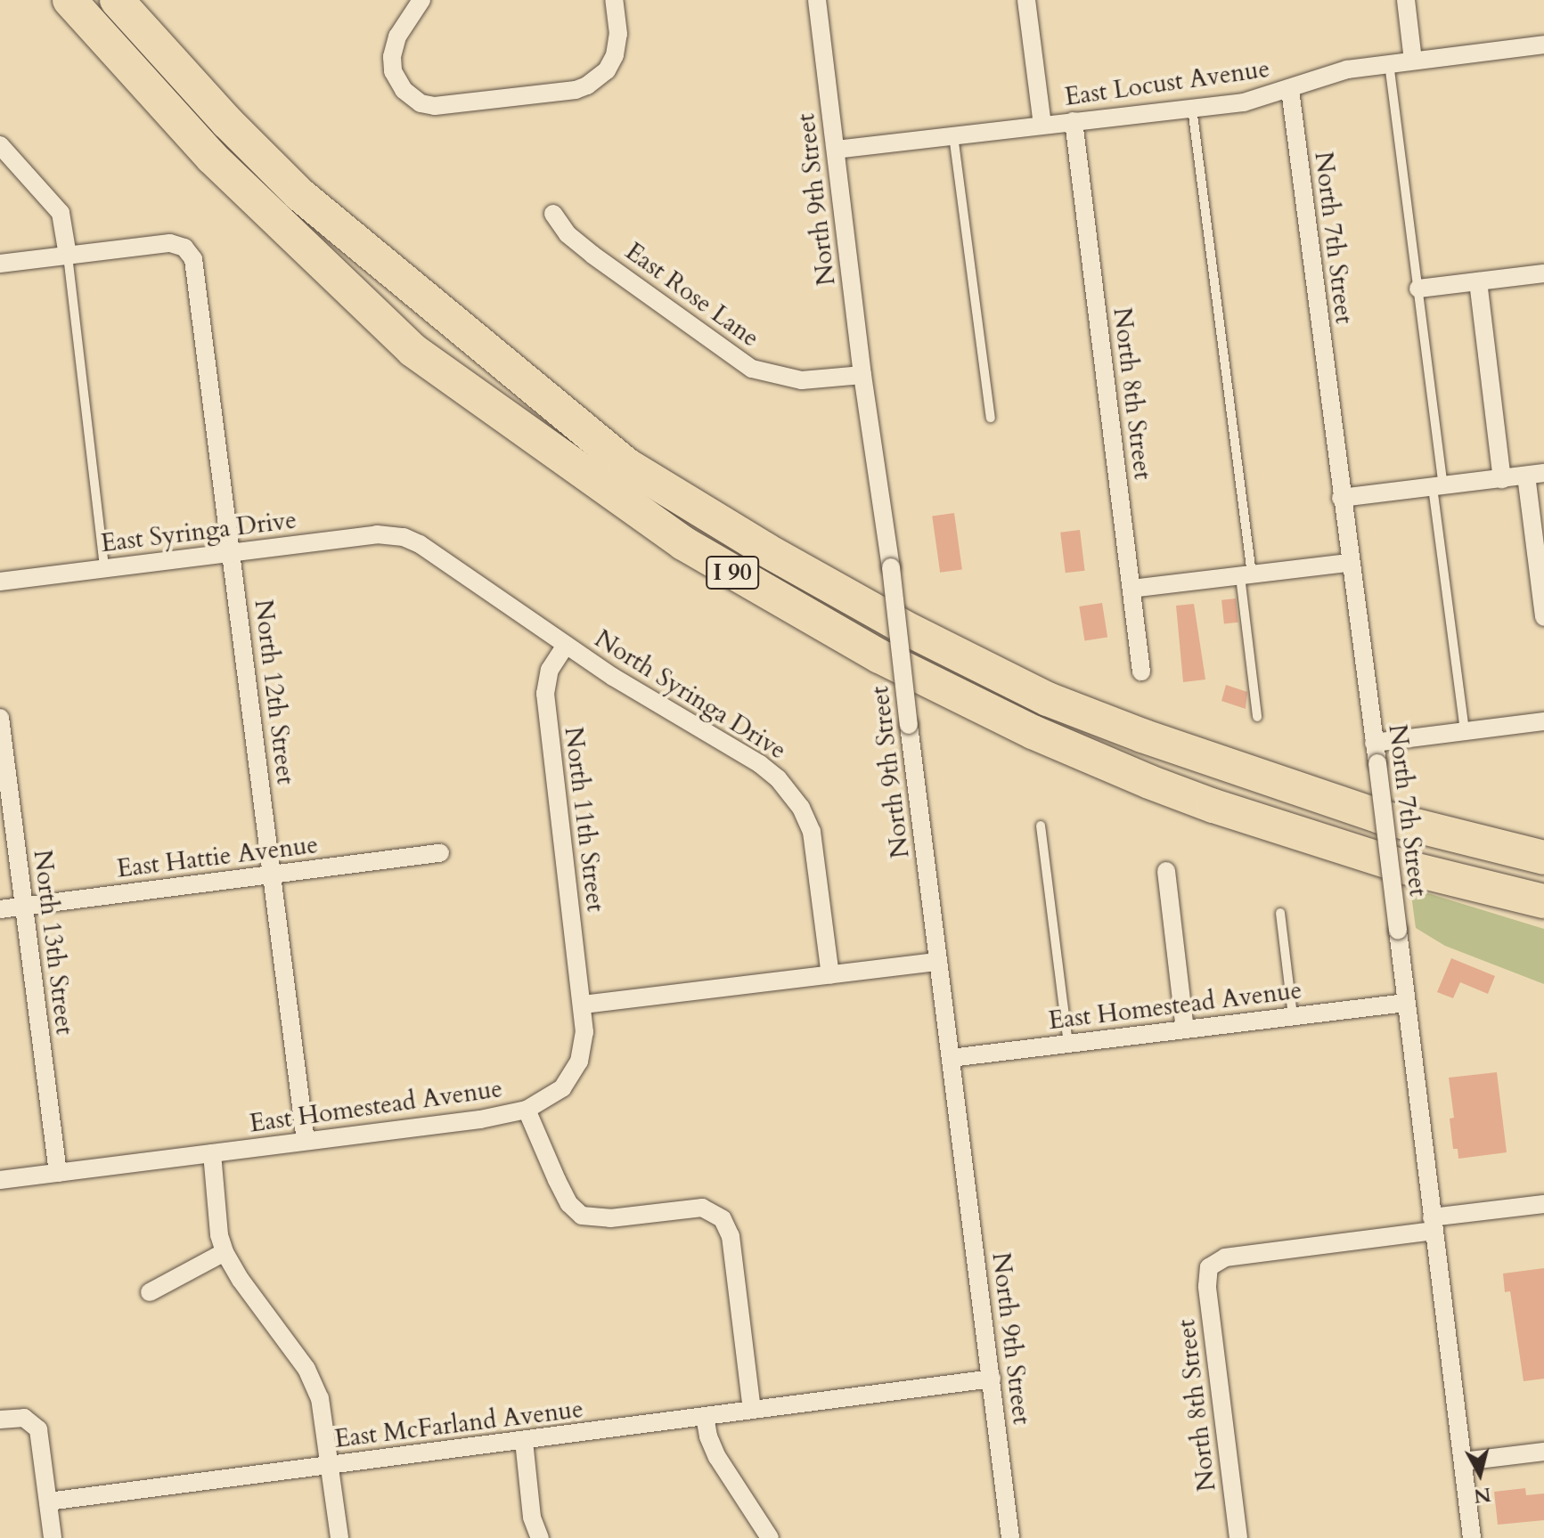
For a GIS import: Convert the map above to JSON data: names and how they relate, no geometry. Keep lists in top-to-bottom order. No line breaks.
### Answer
{"streets":{"highway":["I 90"],"street":["East Locust Avenue","North 9th Street","North 7th Street","East Rose Lane","North 8th Street","East Syringa Drive","North 12th Street","North Syringa Drive","North 11th Street","East Hattie Avenue","North 13th Street","East Homestead Avenue","East McFarland Avenue"]},"crossings":[["East Locust Avenue","North 9th Street"],["East Locust Avenue","North 7th Street"],["East Locust Avenue","North 8th Street"],["North 9th Street","East Rose Lane"],["North 9th Street","East Homestead Avenue"],["North 9th Street","East McFarland Avenue"],["North 7th Street","North 8th Street"],["North 7th Street","East Homestead Avenue"],["East Syringa Drive","North 12th Street"],["East Syringa Drive","North Syringa Drive"],["North 12th Street","East Hattie Avenue"],["North 12th Street","East Homestead Avenue"],["North Syringa Drive","North 11th Street"],["North 11th Street","East Homestead Avenue"],["East Hattie Avenue","North 13th Street"],["North 13th Street","East Homestead Avenue"]],"north":"bottom"}
